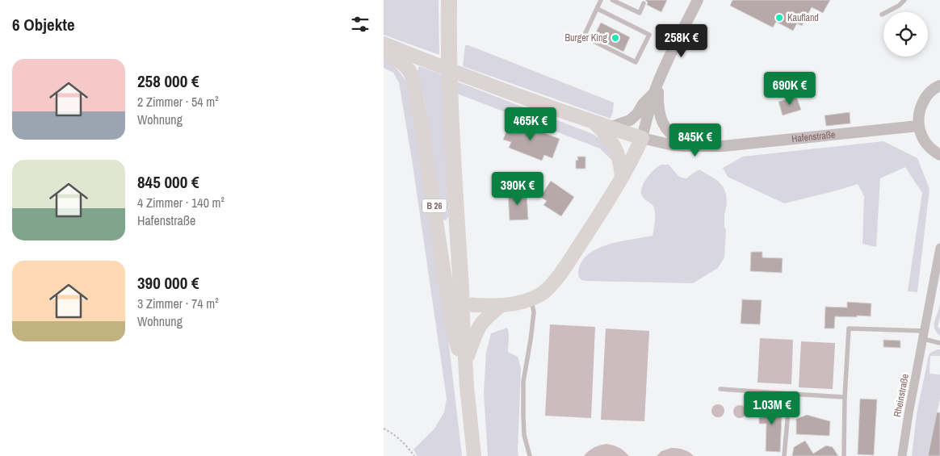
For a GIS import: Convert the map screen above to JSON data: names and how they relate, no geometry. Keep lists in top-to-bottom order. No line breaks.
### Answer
{"streets":{"main road":["B 26"],"street":["Hafenstraße","Rheinstraße"]},"places":["Kaufland","Burger King"],"page":{"heading":"6 Objekte","price":["258K €","690K €","465K €","845K €","390K €","1.03M €"],"list":[{"name":"258 000 €","note":"2 Zimmer · 54 m² · Wohnung"},{"name":"845 000 €","note":"4 Zimmer · 140 m² · Hafenstraße"},{"name":"390 000 €","note":"3 Zimmer · 74 m² · Wohnung"}]}}
